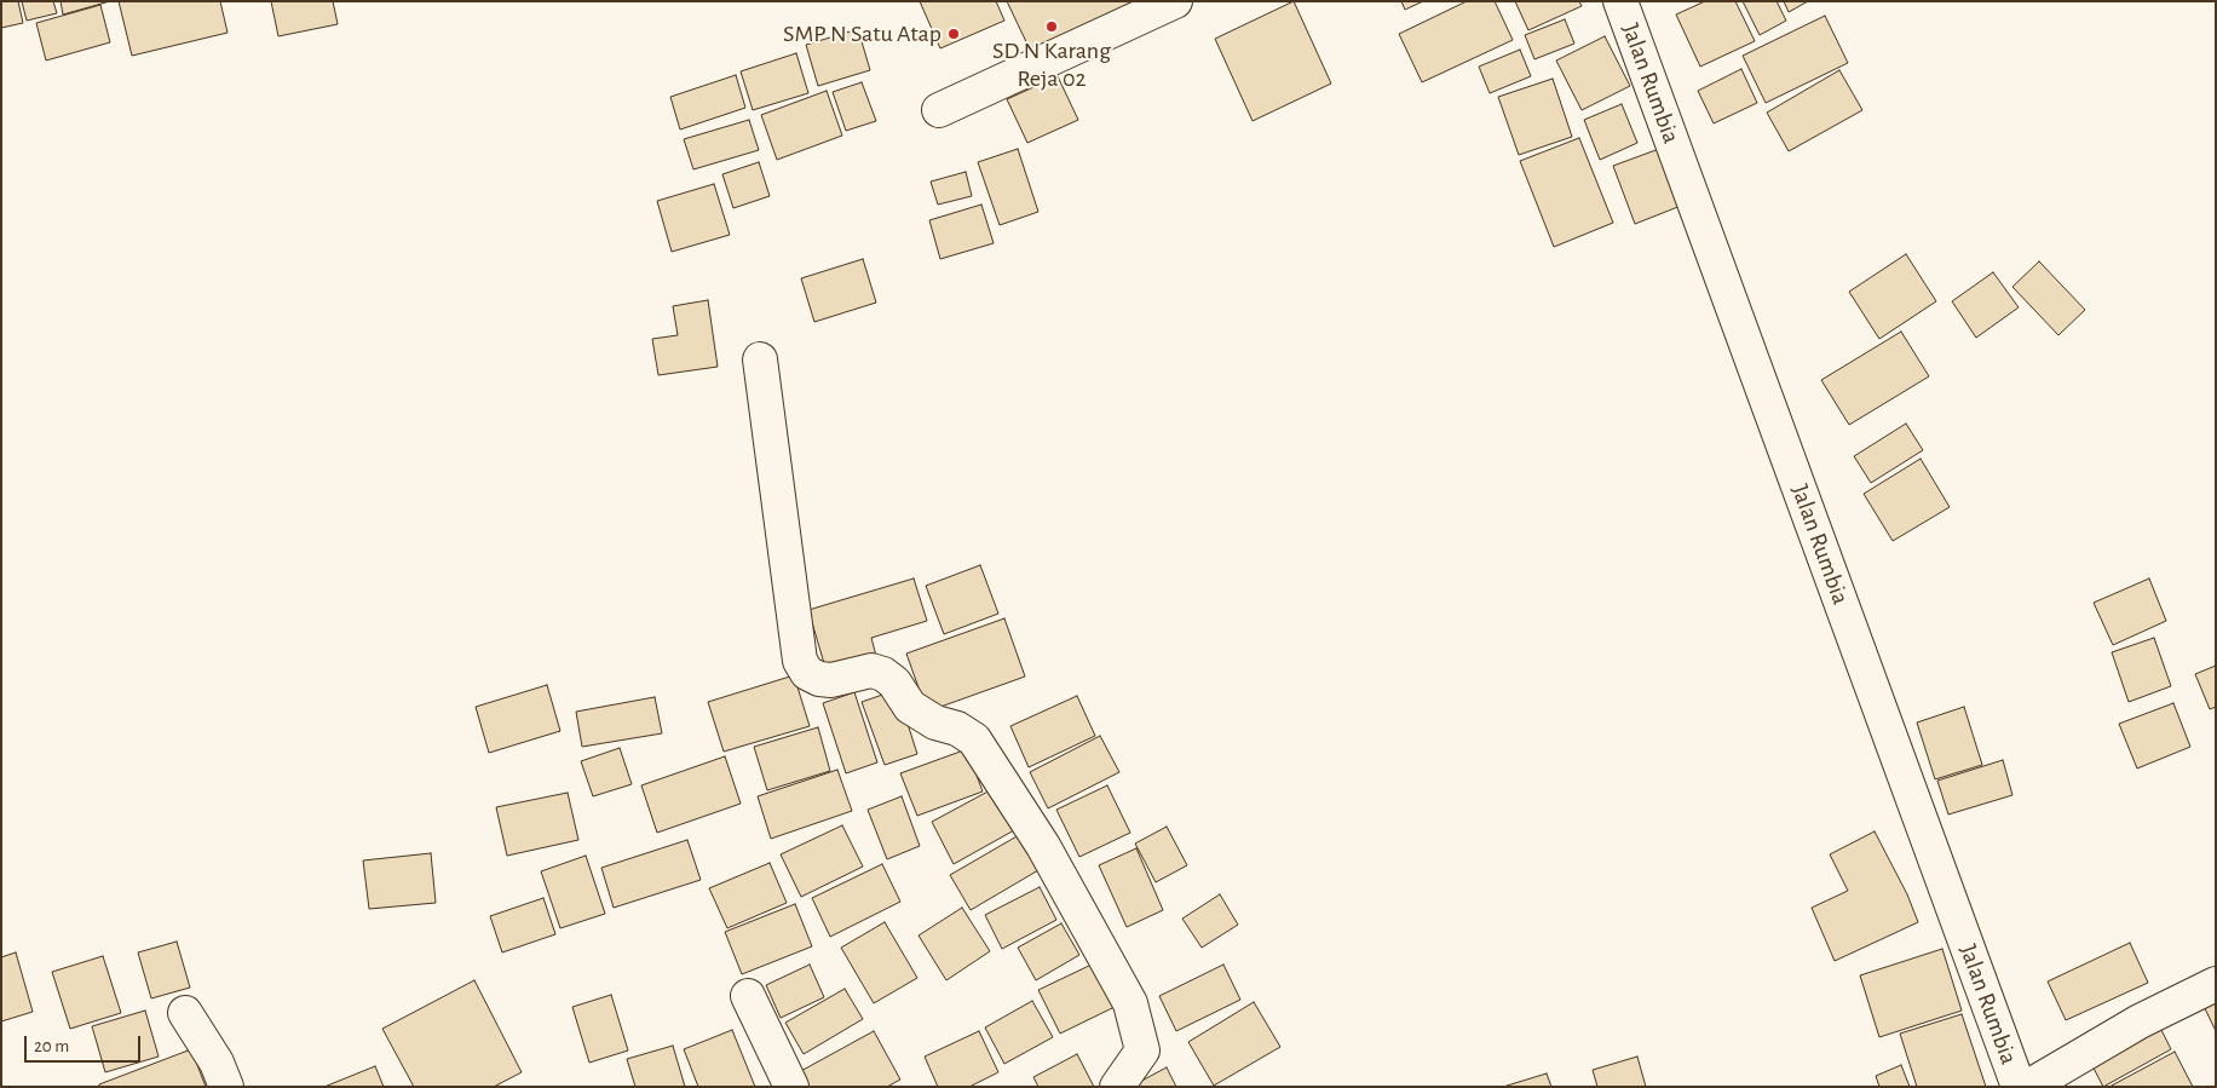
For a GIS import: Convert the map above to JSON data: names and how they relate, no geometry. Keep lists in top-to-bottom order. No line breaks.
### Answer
{"streets":{"street":["Jalan Rumbia"]},"places":["SD N Karang Reja 02","SMP N Satu Atap"],"scale_bar":"20 m"}
